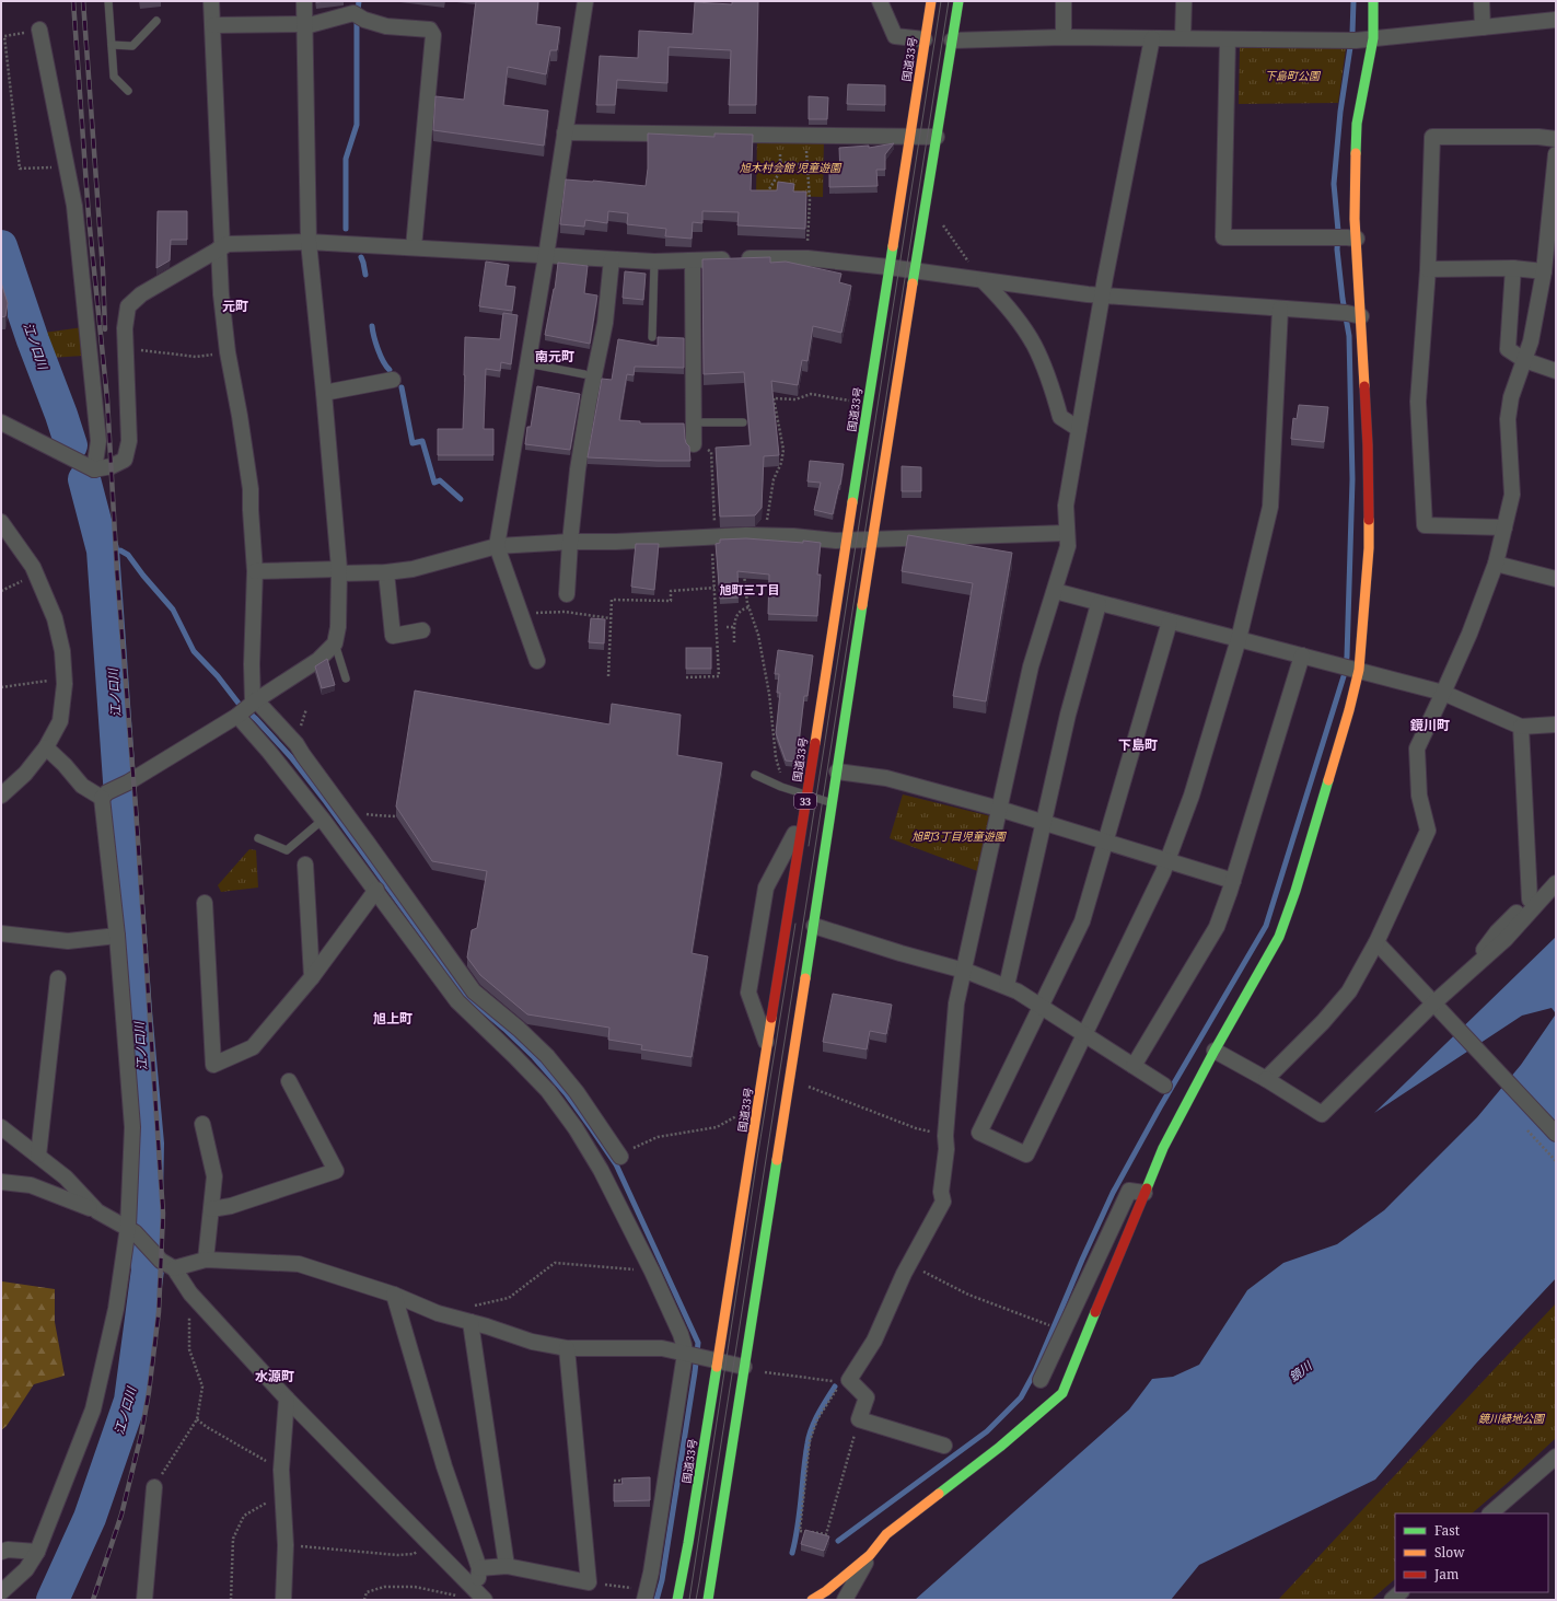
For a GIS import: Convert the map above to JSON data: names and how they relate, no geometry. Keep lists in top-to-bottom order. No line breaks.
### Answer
{"streets":{"main road":["国道33号","33"]},"districts":["元町","南元町","旭町三丁目","鏡川町","下島町","旭上町","水源町"],"water":["江ノ口川","鏡川"],"parks":["下島町公園","旭木村会館 児童遊園","旭町3丁目児童遊園","鏡川緑地公園"],"legend":["Fast","Slow","Jam"]}
